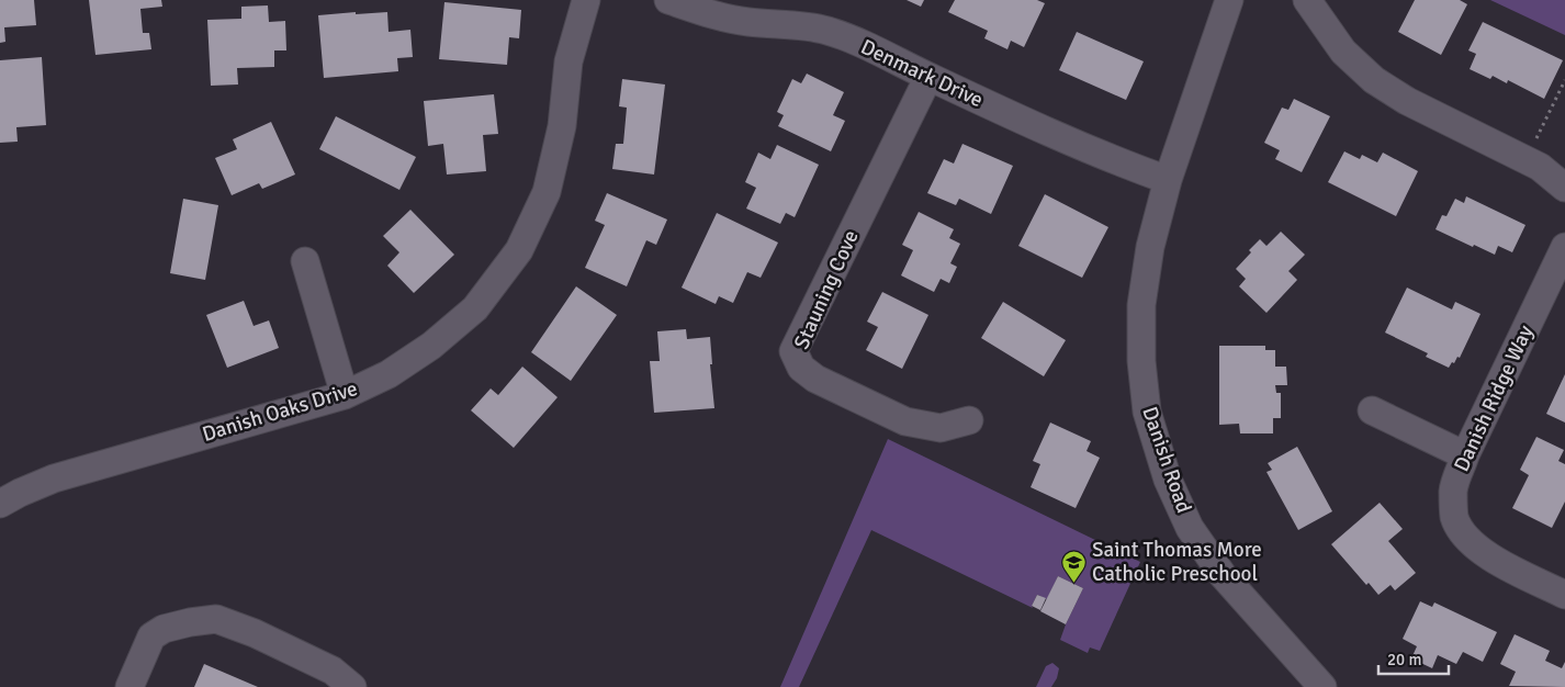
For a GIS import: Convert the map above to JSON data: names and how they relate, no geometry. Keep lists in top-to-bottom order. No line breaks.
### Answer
{"streets":{"street":["Denmark Drive","Stauning Cove","Danish Ridge Way","Danish Oaks Drive","Danish Road"]},"crossings":[["Denmark Drive","Stauning Cove"],["Denmark Drive","Danish Road"]],"places":{"school or university":["Saint Thomas More Catholic Preschool"]},"scale_bar":"20 m"}
